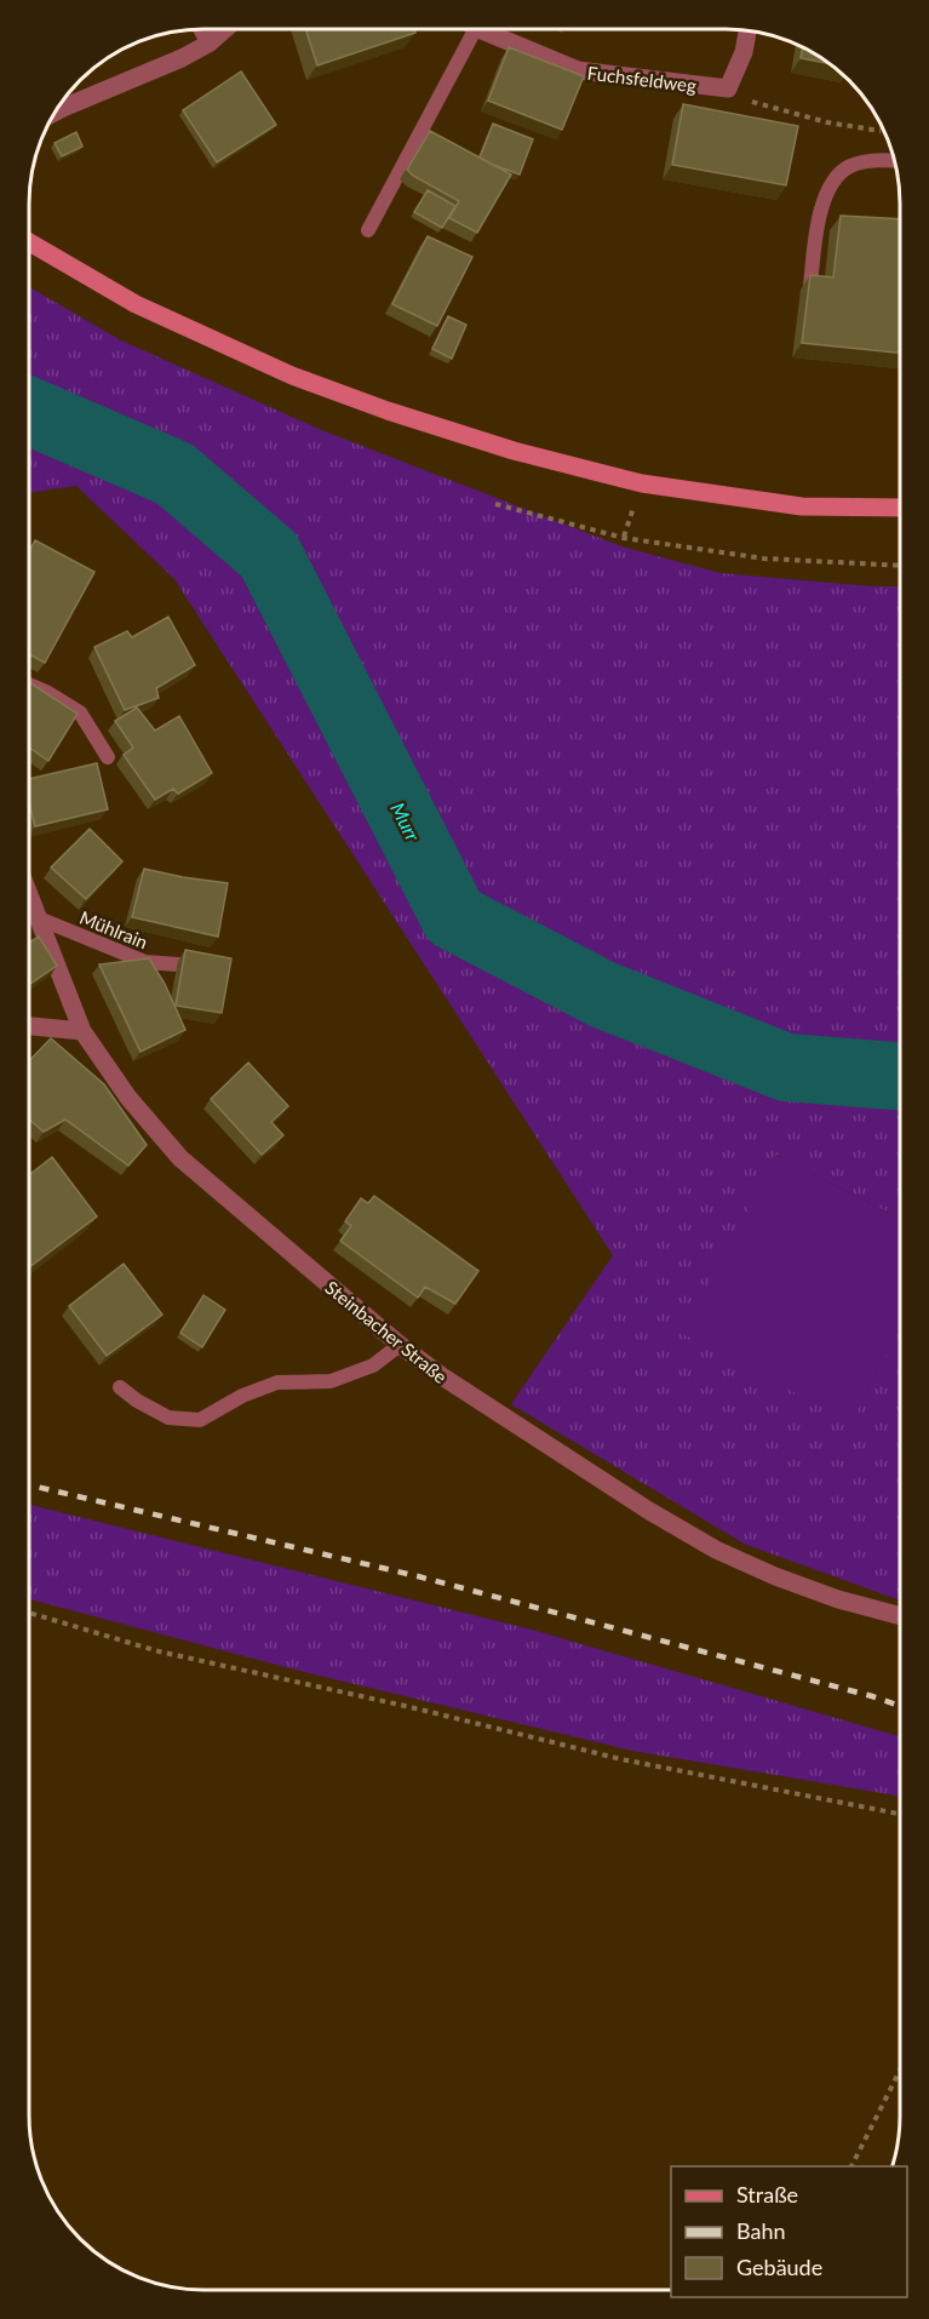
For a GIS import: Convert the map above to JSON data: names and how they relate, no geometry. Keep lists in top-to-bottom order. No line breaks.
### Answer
{"streets":{"street":["Fuchsfeldweg","Steinbacher Straße"],"lane":["Mühlrain"]},"crossings":[["Mühlrain","Steinbacher Straße"]],"water":["Murr"],"legend":["Straße","Bahn","Gebäude"]}
